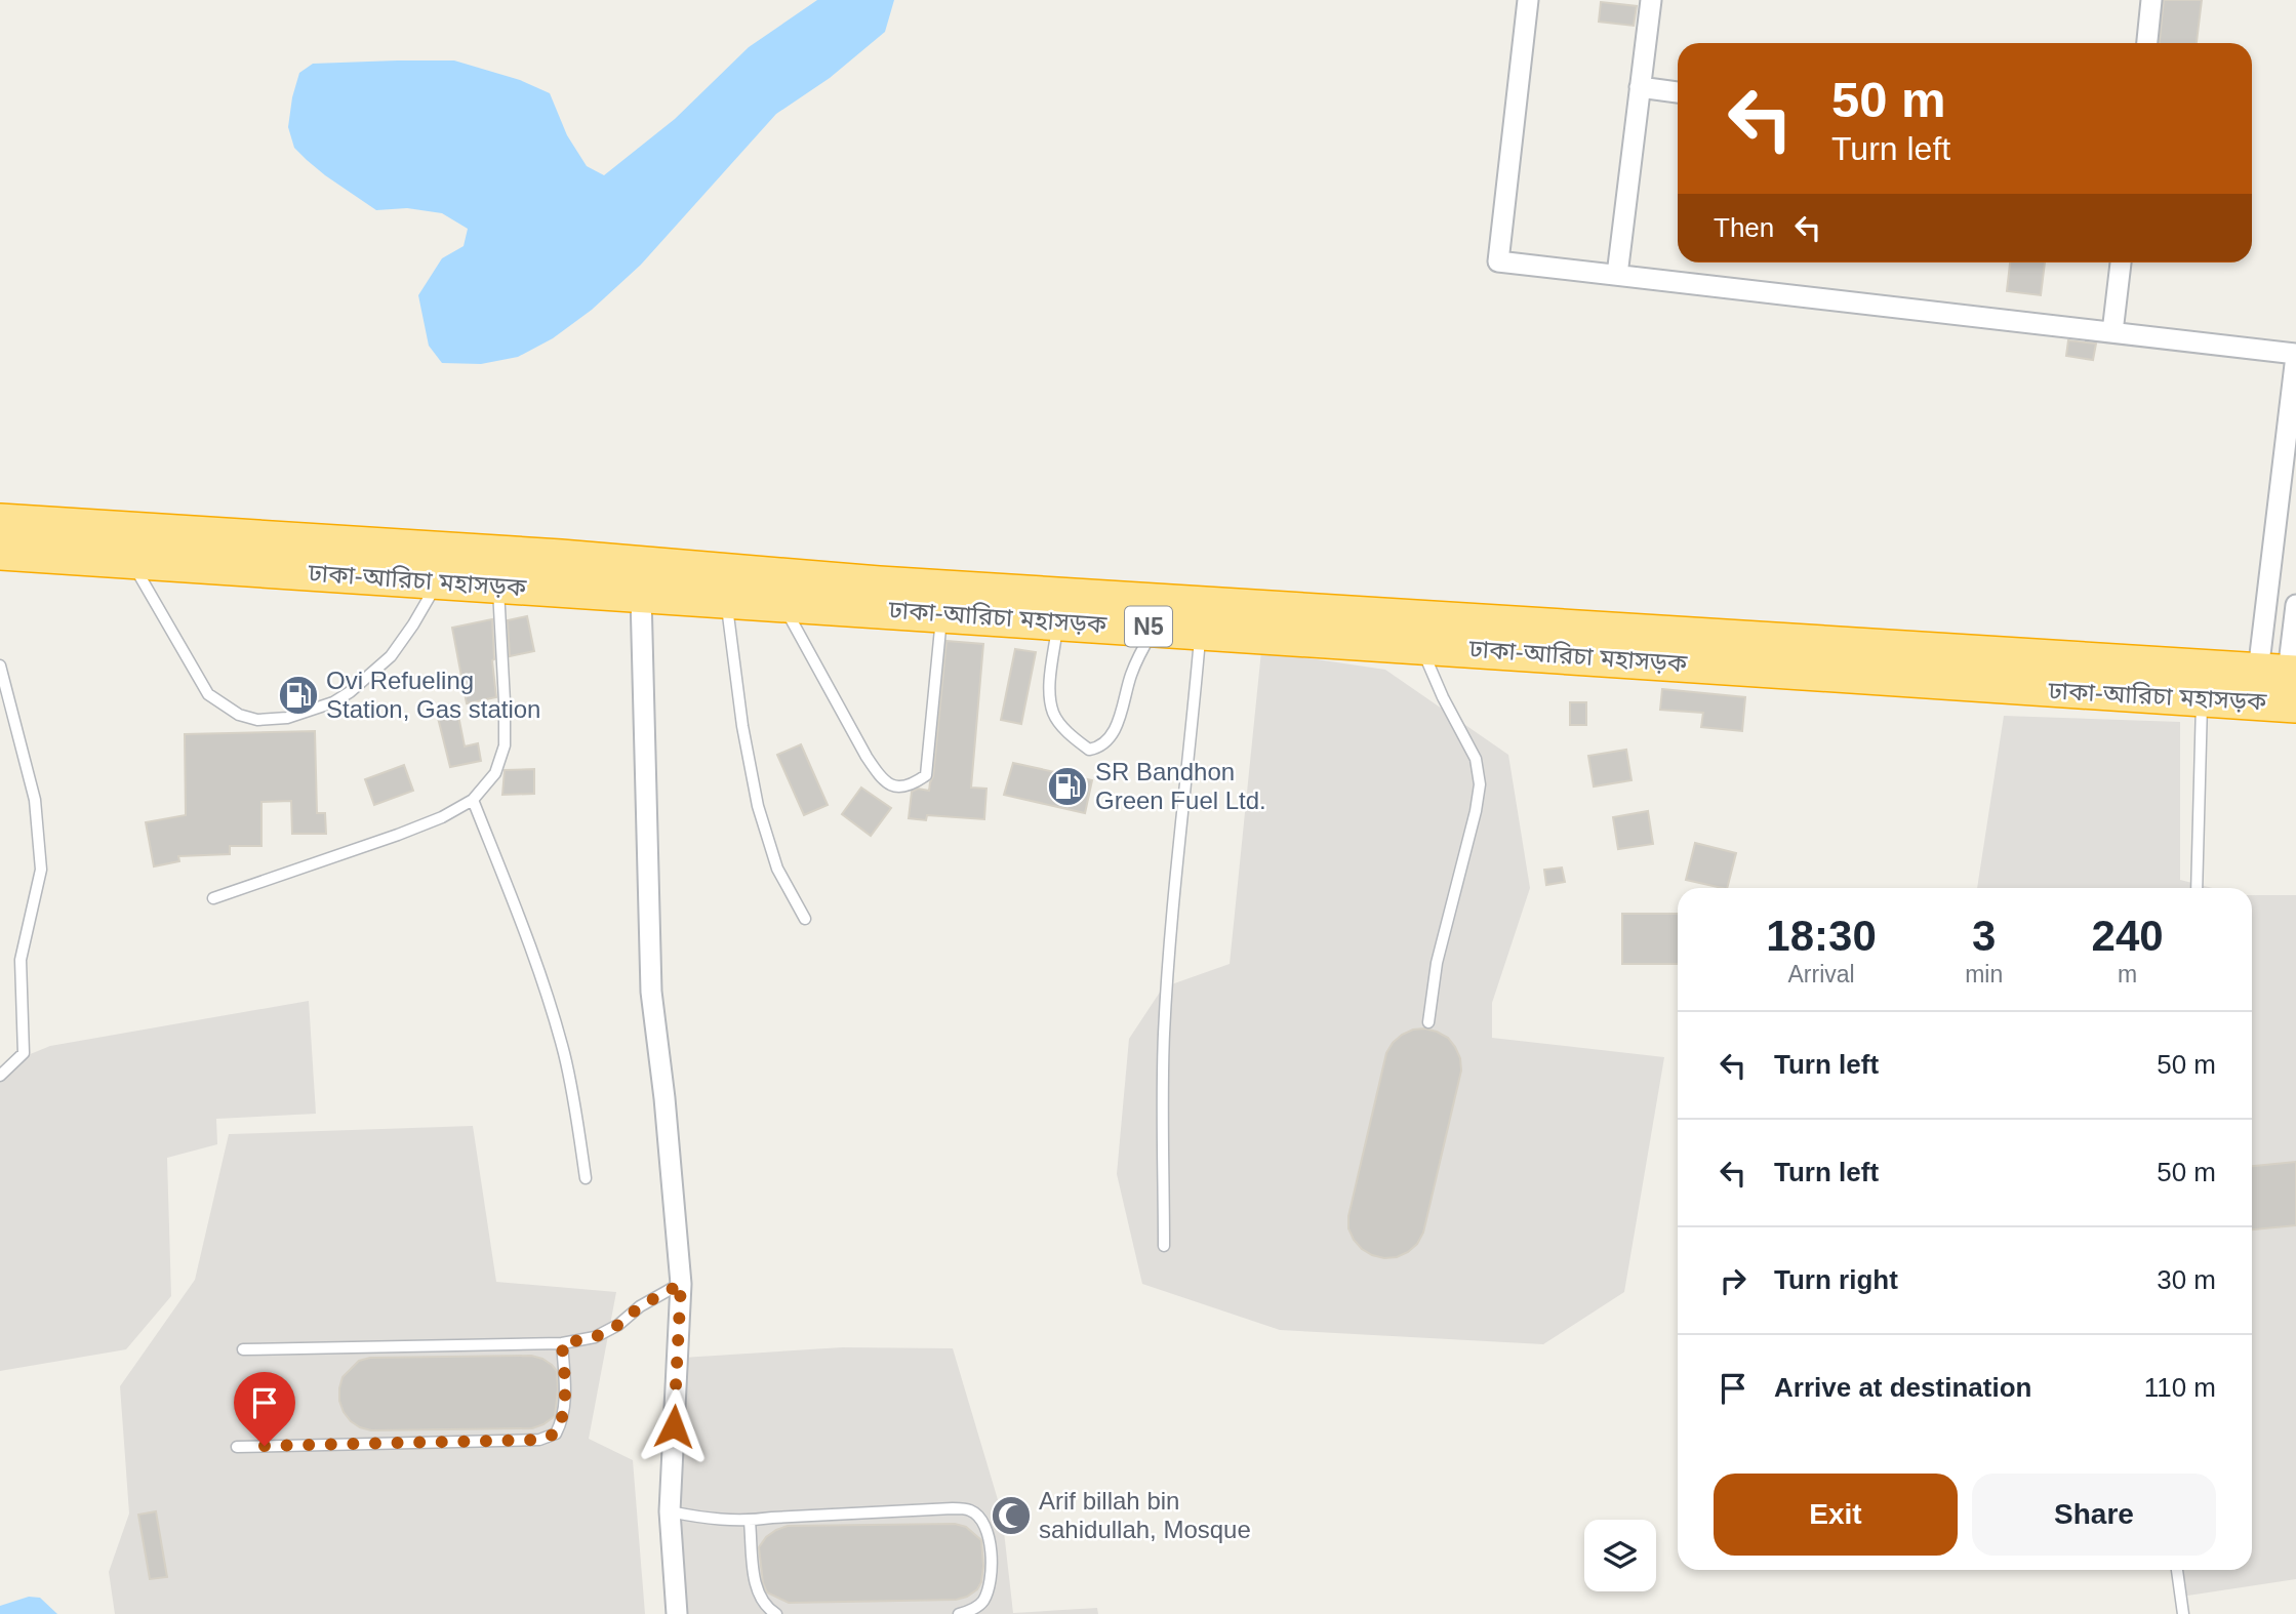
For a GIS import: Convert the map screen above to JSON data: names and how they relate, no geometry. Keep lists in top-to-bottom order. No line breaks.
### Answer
{"streets":{"highway":["ঢাকা-আরিচা মহাসড়ক","N5"]},"places":{"fuel station":["Ovi Refueling Station, Gas station","SR Bandhon Green Fuel Ltd."],"mosque":["Arif billah bin sahidullah, Mosque"]},"page":{"turn":["50 m","Turn left"],"then":"Then","eta":["18:30","Arrival","3","min","240","m"],"list":[{"name":"Turn left","value":"50 m"},{"name":"Turn left","value":"50 m"},{"name":"Turn right","value":"30 m"},{"name":"Arrive at destination","value":"110 m"}],"buttons":["Exit","Share"]}}
